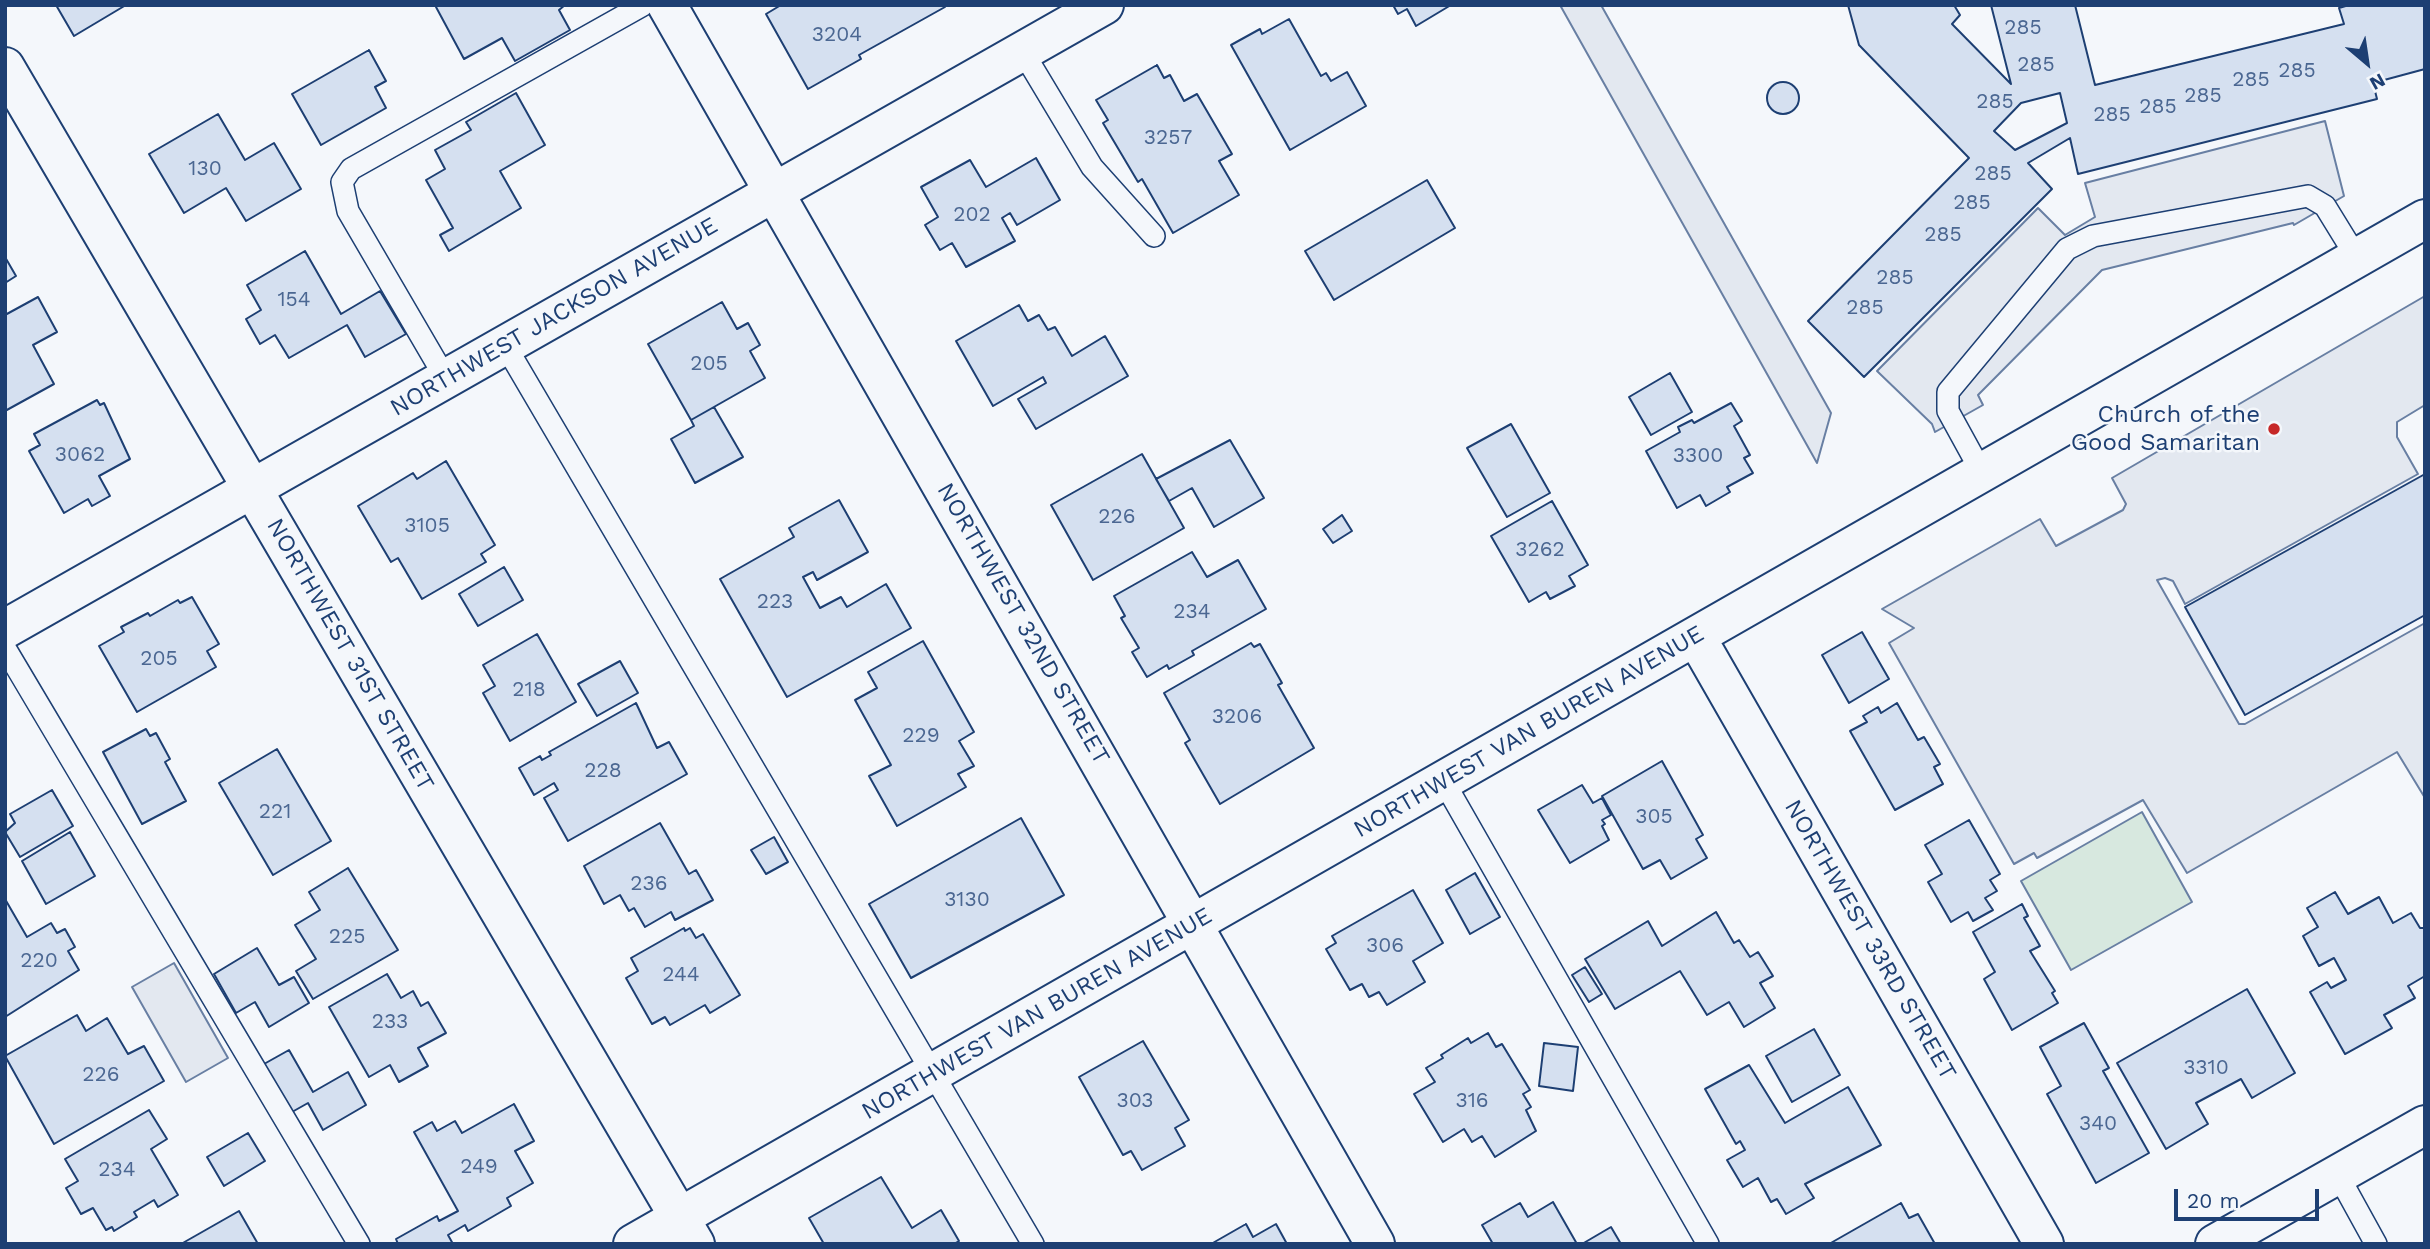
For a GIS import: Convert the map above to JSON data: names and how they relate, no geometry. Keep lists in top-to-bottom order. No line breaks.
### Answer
{"streets":{"street":["NORTHWEST JACKSON AVENUE","NORTHWEST 32ND STREET","NORTHWEST 31ST STREET","NORTHWEST VAN BUREN AVENUE","NORTHWEST 33RD STREET"]},"crossings":[["NORTHWEST JACKSON AVENUE","NORTHWEST 32ND STREET"],["NORTHWEST JACKSON AVENUE","NORTHWEST 31ST STREET"],["NORTHWEST 32ND STREET","NORTHWEST VAN BUREN AVENUE"],["NORTHWEST 31ST STREET","NORTHWEST VAN BUREN AVENUE"],["NORTHWEST VAN BUREN AVENUE","NORTHWEST 33RD STREET"]],"places":["Church of the Good Samaritan"],"house_numbers":["285","3204","285","285","285","285","285","285","285","3257","130","285","285","202","285","285","154","285","205","3062","3300","226","3105","3262","223","234","205","218","3206","229","228","221","305","236","3130","225","306","220","244","233","3310","226","303","316","340","249","234"],"scale_bar":"20 m","north":"bottom right"}
